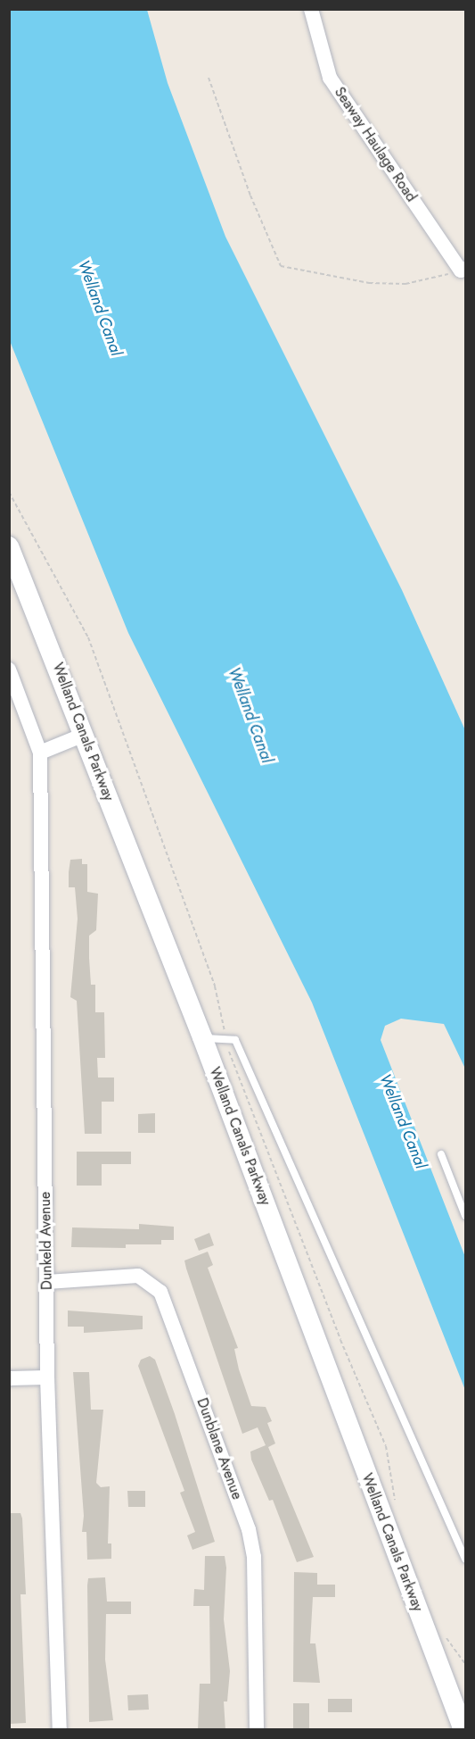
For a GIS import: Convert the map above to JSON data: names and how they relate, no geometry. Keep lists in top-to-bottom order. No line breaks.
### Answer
{"streets":{"main road":["Welland Canals Parkway"],"street":["Seaway Haulage Road","Dunkeld Avenue","Dunblane Avenue"]},"crossings":[["Dunkeld Avenue","Dunblane Avenue"]],"water":["Welland Canal"]}
